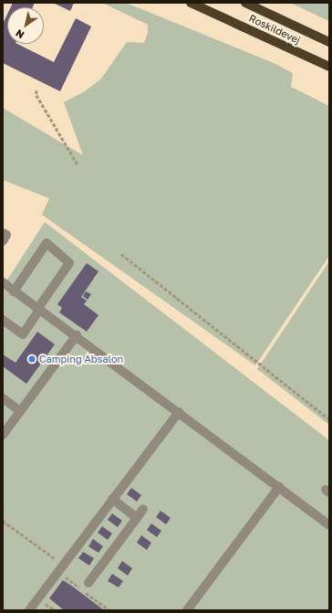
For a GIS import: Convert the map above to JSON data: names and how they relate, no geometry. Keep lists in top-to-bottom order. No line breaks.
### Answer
{"streets":{"main road":["Roskildevej"]},"places":["Camping Absalon"],"north":"bottom left"}
